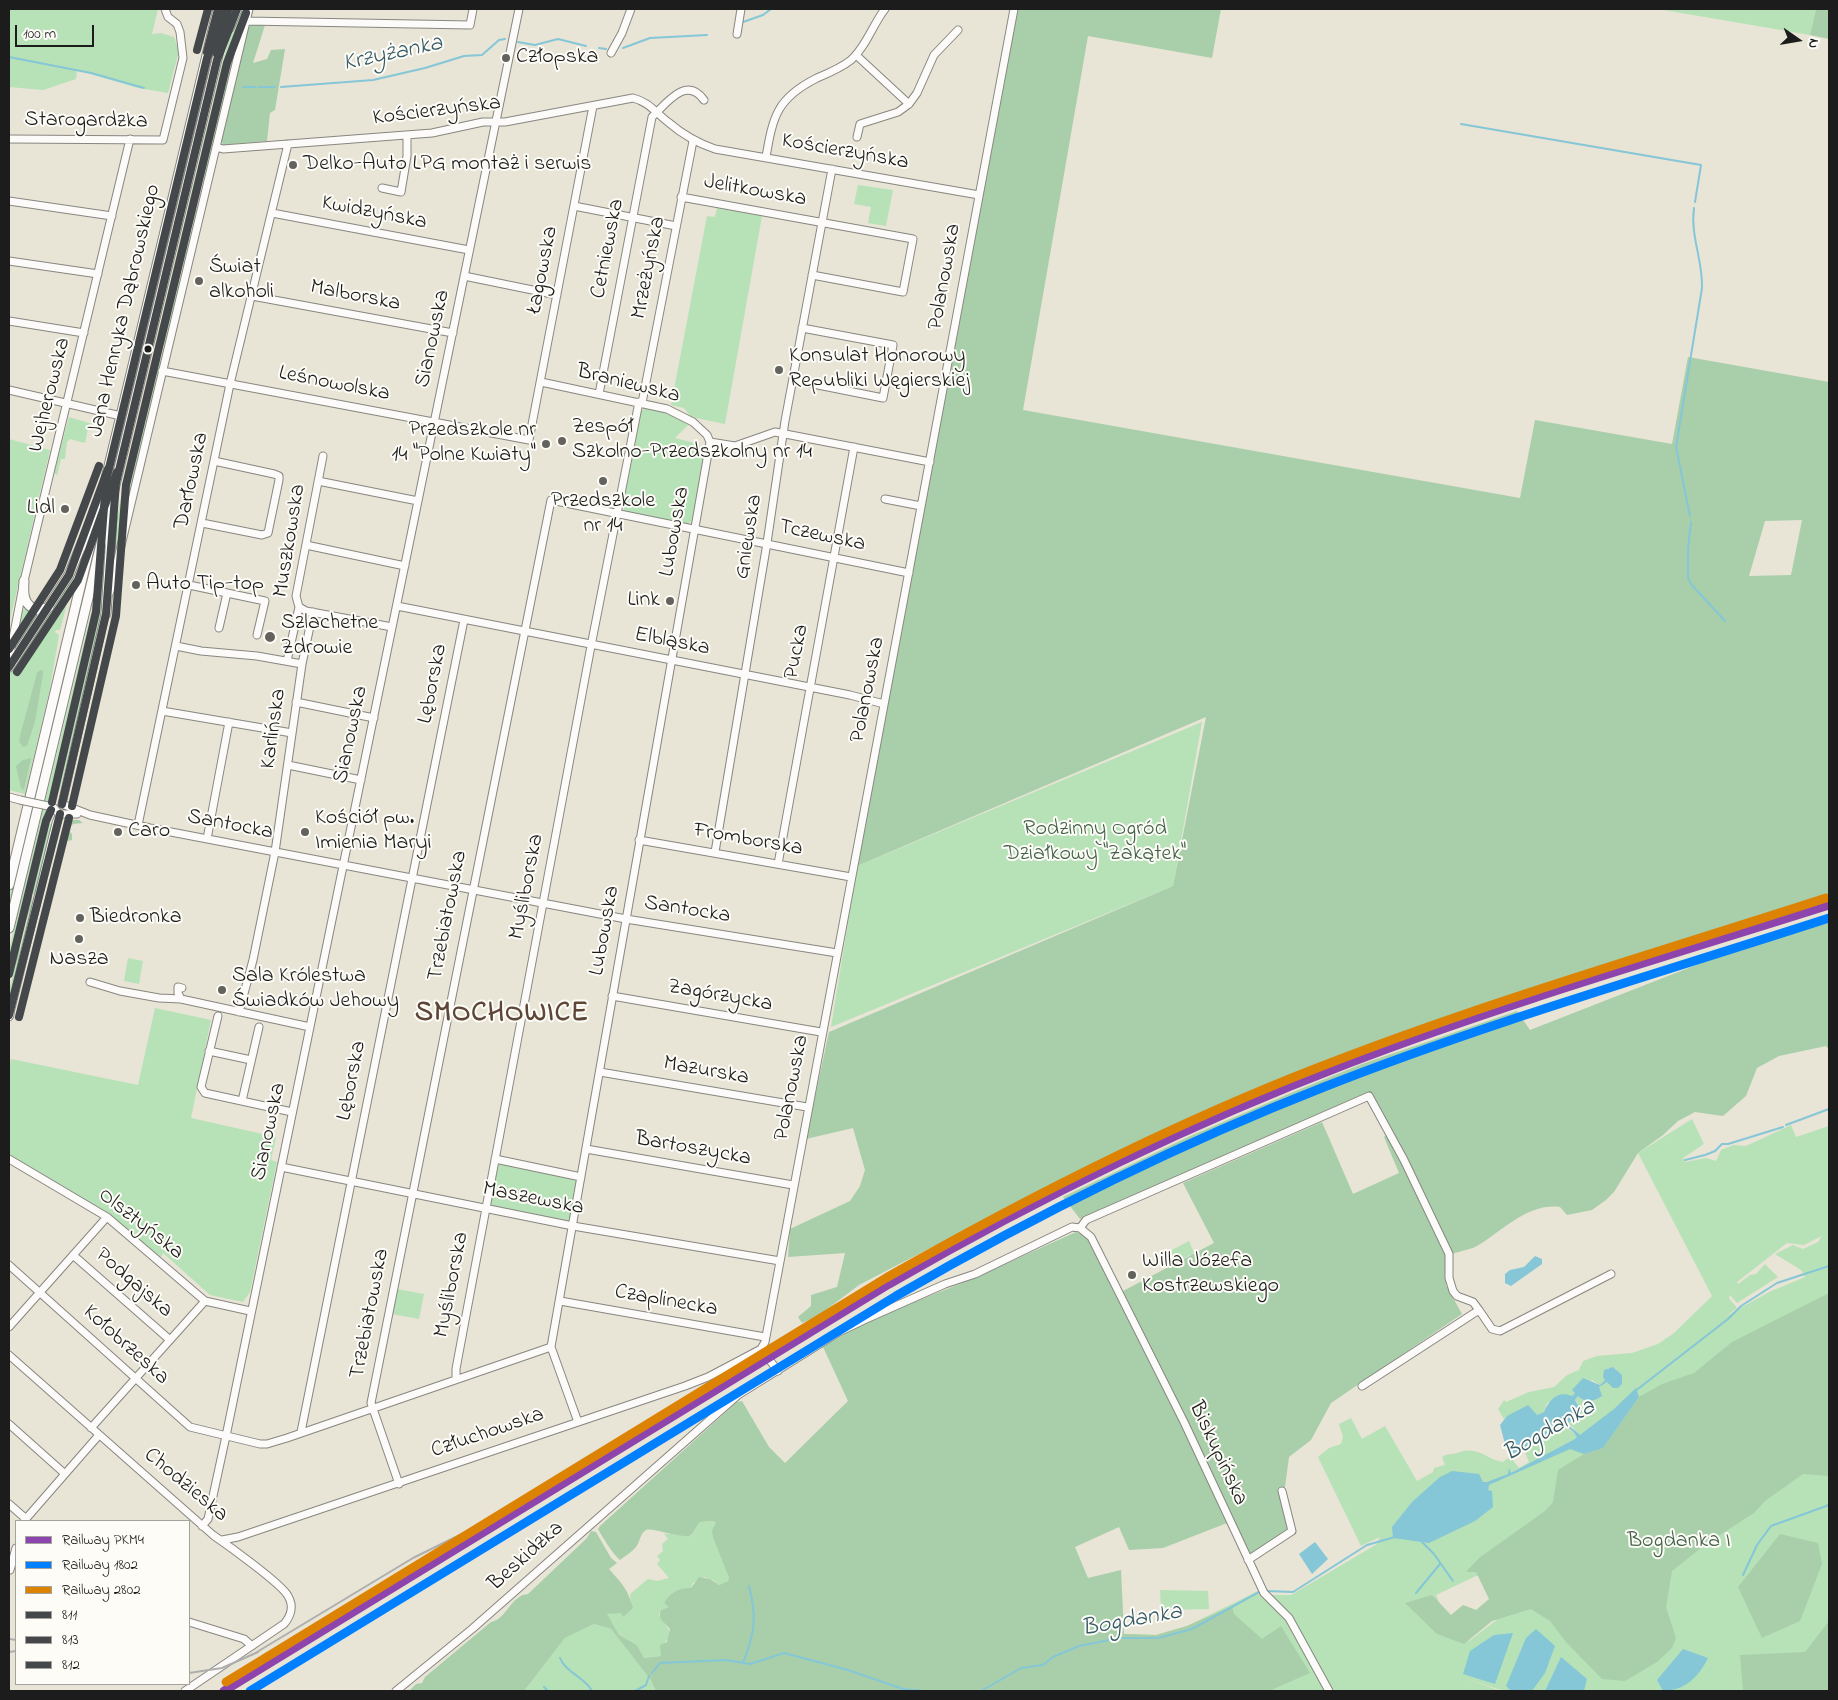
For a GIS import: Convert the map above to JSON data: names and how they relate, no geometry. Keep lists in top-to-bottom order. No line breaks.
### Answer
{"streets":{"main road":["Jana Henryka Dąbrowskiego"],"street":["Kościerzyńska","Starogardzka","Jelitkowska","Kwidzyńska","Cetniewska","Mrzeżyńska","Łagowska","Polanowska","Malborska","Sianowska","Leśnowolska","Braniewska","Wejherowska","Darłowska","Lubowska","Gniewska","Tczewska","Muszkowska","Elbląska","Pucka","Lęborska","Karlińska","Santocka","Fromborska","Myśliborska","Trzebiatowska","Zagórzycka","Mazurska","Bartoszycka","Maszewska","Olsztyńska","Podgajska","Czaplinecka","Kołobrzeska","Człuchowska","Biskupińska","Chodzieska","Beskidzka"]},"crossings":[["Kościerzyńska","Cetniewska"],["Kościerzyńska","Mrzeżyńska"],["Kościerzyńska","Łagowska"],["Kościerzyńska","Polanowska"],["Kościerzyńska","Sianowska"],["Kościerzyńska","Darłowska"],["Kościerzyńska","Gniewska"],["Starogardzka","Wejherowska"],["Jelitkowska","Mrzeżyńska"],["Jelitkowska","Gniewska"],["Kwidzyńska","Sianowska"],["Kwidzyńska","Darłowska"],["Cetniewska","Braniewska"],["Mrzeżyńska","Braniewska"],["Mrzeżyńska","Myśliborska"],["Łagowska","Leśnowolska"],["Łagowska","Braniewska"],["Polanowska","Tczewska"],["Polanowska","Elbląska"],["Polanowska","Santocka"],["Polanowska","Fromborska"],["Polanowska","Zagórzycka"],["Polanowska","Mazurska"],["Polanowska","Bartoszycka"],["Polanowska","Maszewska"],["Polanowska","Czaplinecka"],["Polanowska","Człuchowska"],["Malborska","Sianowska"],["Malborska","Darłowska"],["Sianowska","Leśnowolska"],["Sianowska","Elbląska"],["Sianowska","Santocka"],["Sianowska","Maszewska"],["Sianowska","Olsztyńska"],["Sianowska","Kołobrzeska"],["Sianowska","Chodzieska"],["Leśnowolska","Darłowska"],["Braniewska","Lubowska"],["Braniewska","Myśliborska"],["Darłowska","Santocka"],["Lubowska","Tczewska"],["Lubowska","Elbląska"],["Lubowska","Santocka"],["Lubowska","Fromborska"],["Lubowska","Zagórzycka"],["Lubowska","Mazurska"],["Lubowska","Bartoszycka"],["Lubowska","Maszewska"],["Lubowska","Czaplinecka"],["Lubowska","Kołobrzeska"],["Gniewska","Tczewska"],["Gniewska","Elbląska"],["Gniewska","Fromborska"],["Tczewska","Pucka"],["Tczewska","Myśliborska"],["Tczewska","Trzebiatowska"],["Elbląska","Pucka"],["Elbląska","Lęborska"],["Elbląska","Myśliborska"],["Elbląska","Trzebiatowska"],["Pucka","Fromborska"],["Lęborska","Santocka"],["Lęborska","Maszewska"],["Lęborska","Kołobrzeska"],["Karlińska","Santocka"],["Santocka","Myśliborska"],["Santocka","Trzebiatowska"],["Myśliborska","Maszewska"],["Myśliborska","Kołobrzeska"],["Trzebiatowska","Maszewska"],["Trzebiatowska","Kołobrzeska"],["Trzebiatowska","Człuchowska"],["Człuchowska","Chodzieska"],["Biskupińska","Beskidzka"]],"districts":["SMOCHOWICE"],"water":["Krzyżanka","Bogdanka"],"parks":["Rodzinny Ogród Działkowy \"Zakątek\"","Bogdanka I"],"places":["Człopska","Delko-Auto LPG montaż i serwis","Świat alkoholi","Konsulat Honorowy Republiki Węgierskiej","Zespół Szkolno-Przedszkolny nr 14","Przedszkole nr 14 \"Polne Kwiaty\"","Przedszkole nr 14","Lidl","Auto Tip-top","Link","Szlachetne Zdrowie","Caro","Kościół pw. Imienia Maryi","Biedronka","Nasza","Sala Królestwa Świadków Jehowy","Willa Józefa Kostrzewskiego"],"lines":["transit line 811","transit line 812","transit line 813","rail line 2802","rail line PKM4","rail line 1802"],"legend":["Railway PKM4","Railway 1802","Railway 2802","811","813","812"],"scale_bar":"100 m","north":"right"}
